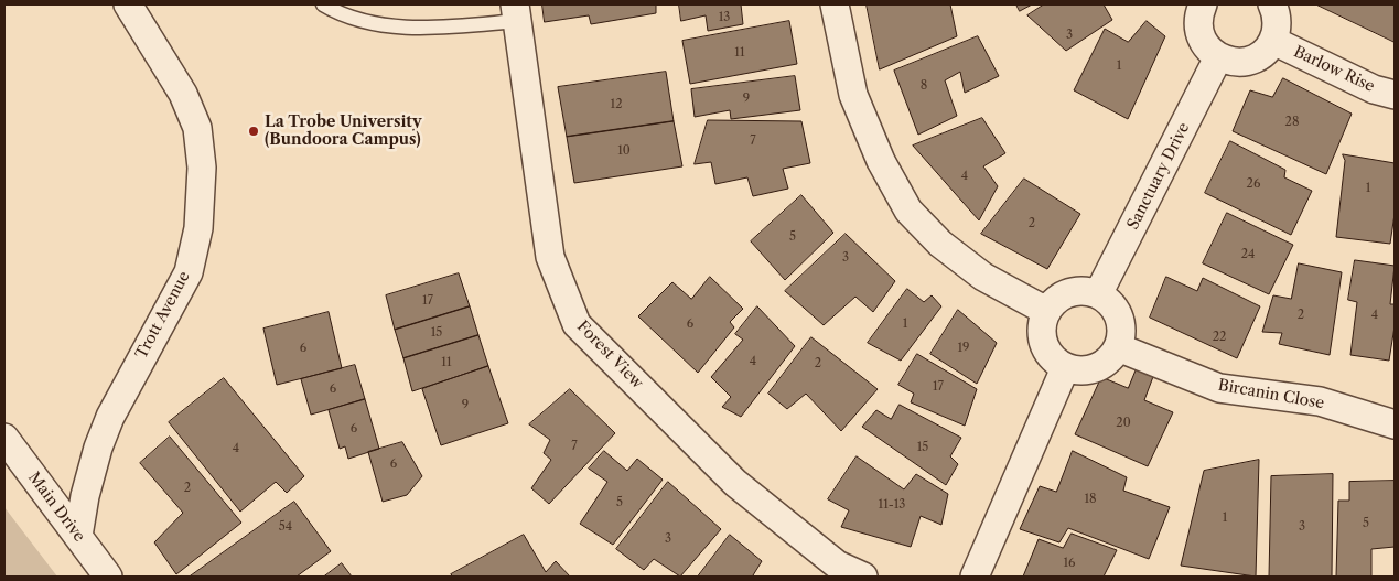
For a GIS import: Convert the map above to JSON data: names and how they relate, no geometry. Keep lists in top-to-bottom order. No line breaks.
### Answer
{"streets":{"street":["Barlow Rise","Sanctuary Drive","Trott Avenue","Forest View","Bircanin Close","Main Drive"]},"crossings":[["Sanctuary Drive","Bircanin Close"],["Trott Avenue","Main Drive"]],"places":["La Trobe University (Bundoora Campus)"],"house_numbers":["13","3","11","1","8","9","12","28","7","10","4","26","1","2","5","24","3","17","2","4","6","1","15","22","6","19","4","11","2","17","6","9","20","6","7","15","4","6","2","18","5","11-13","1","5","54","3","3","16"]}
